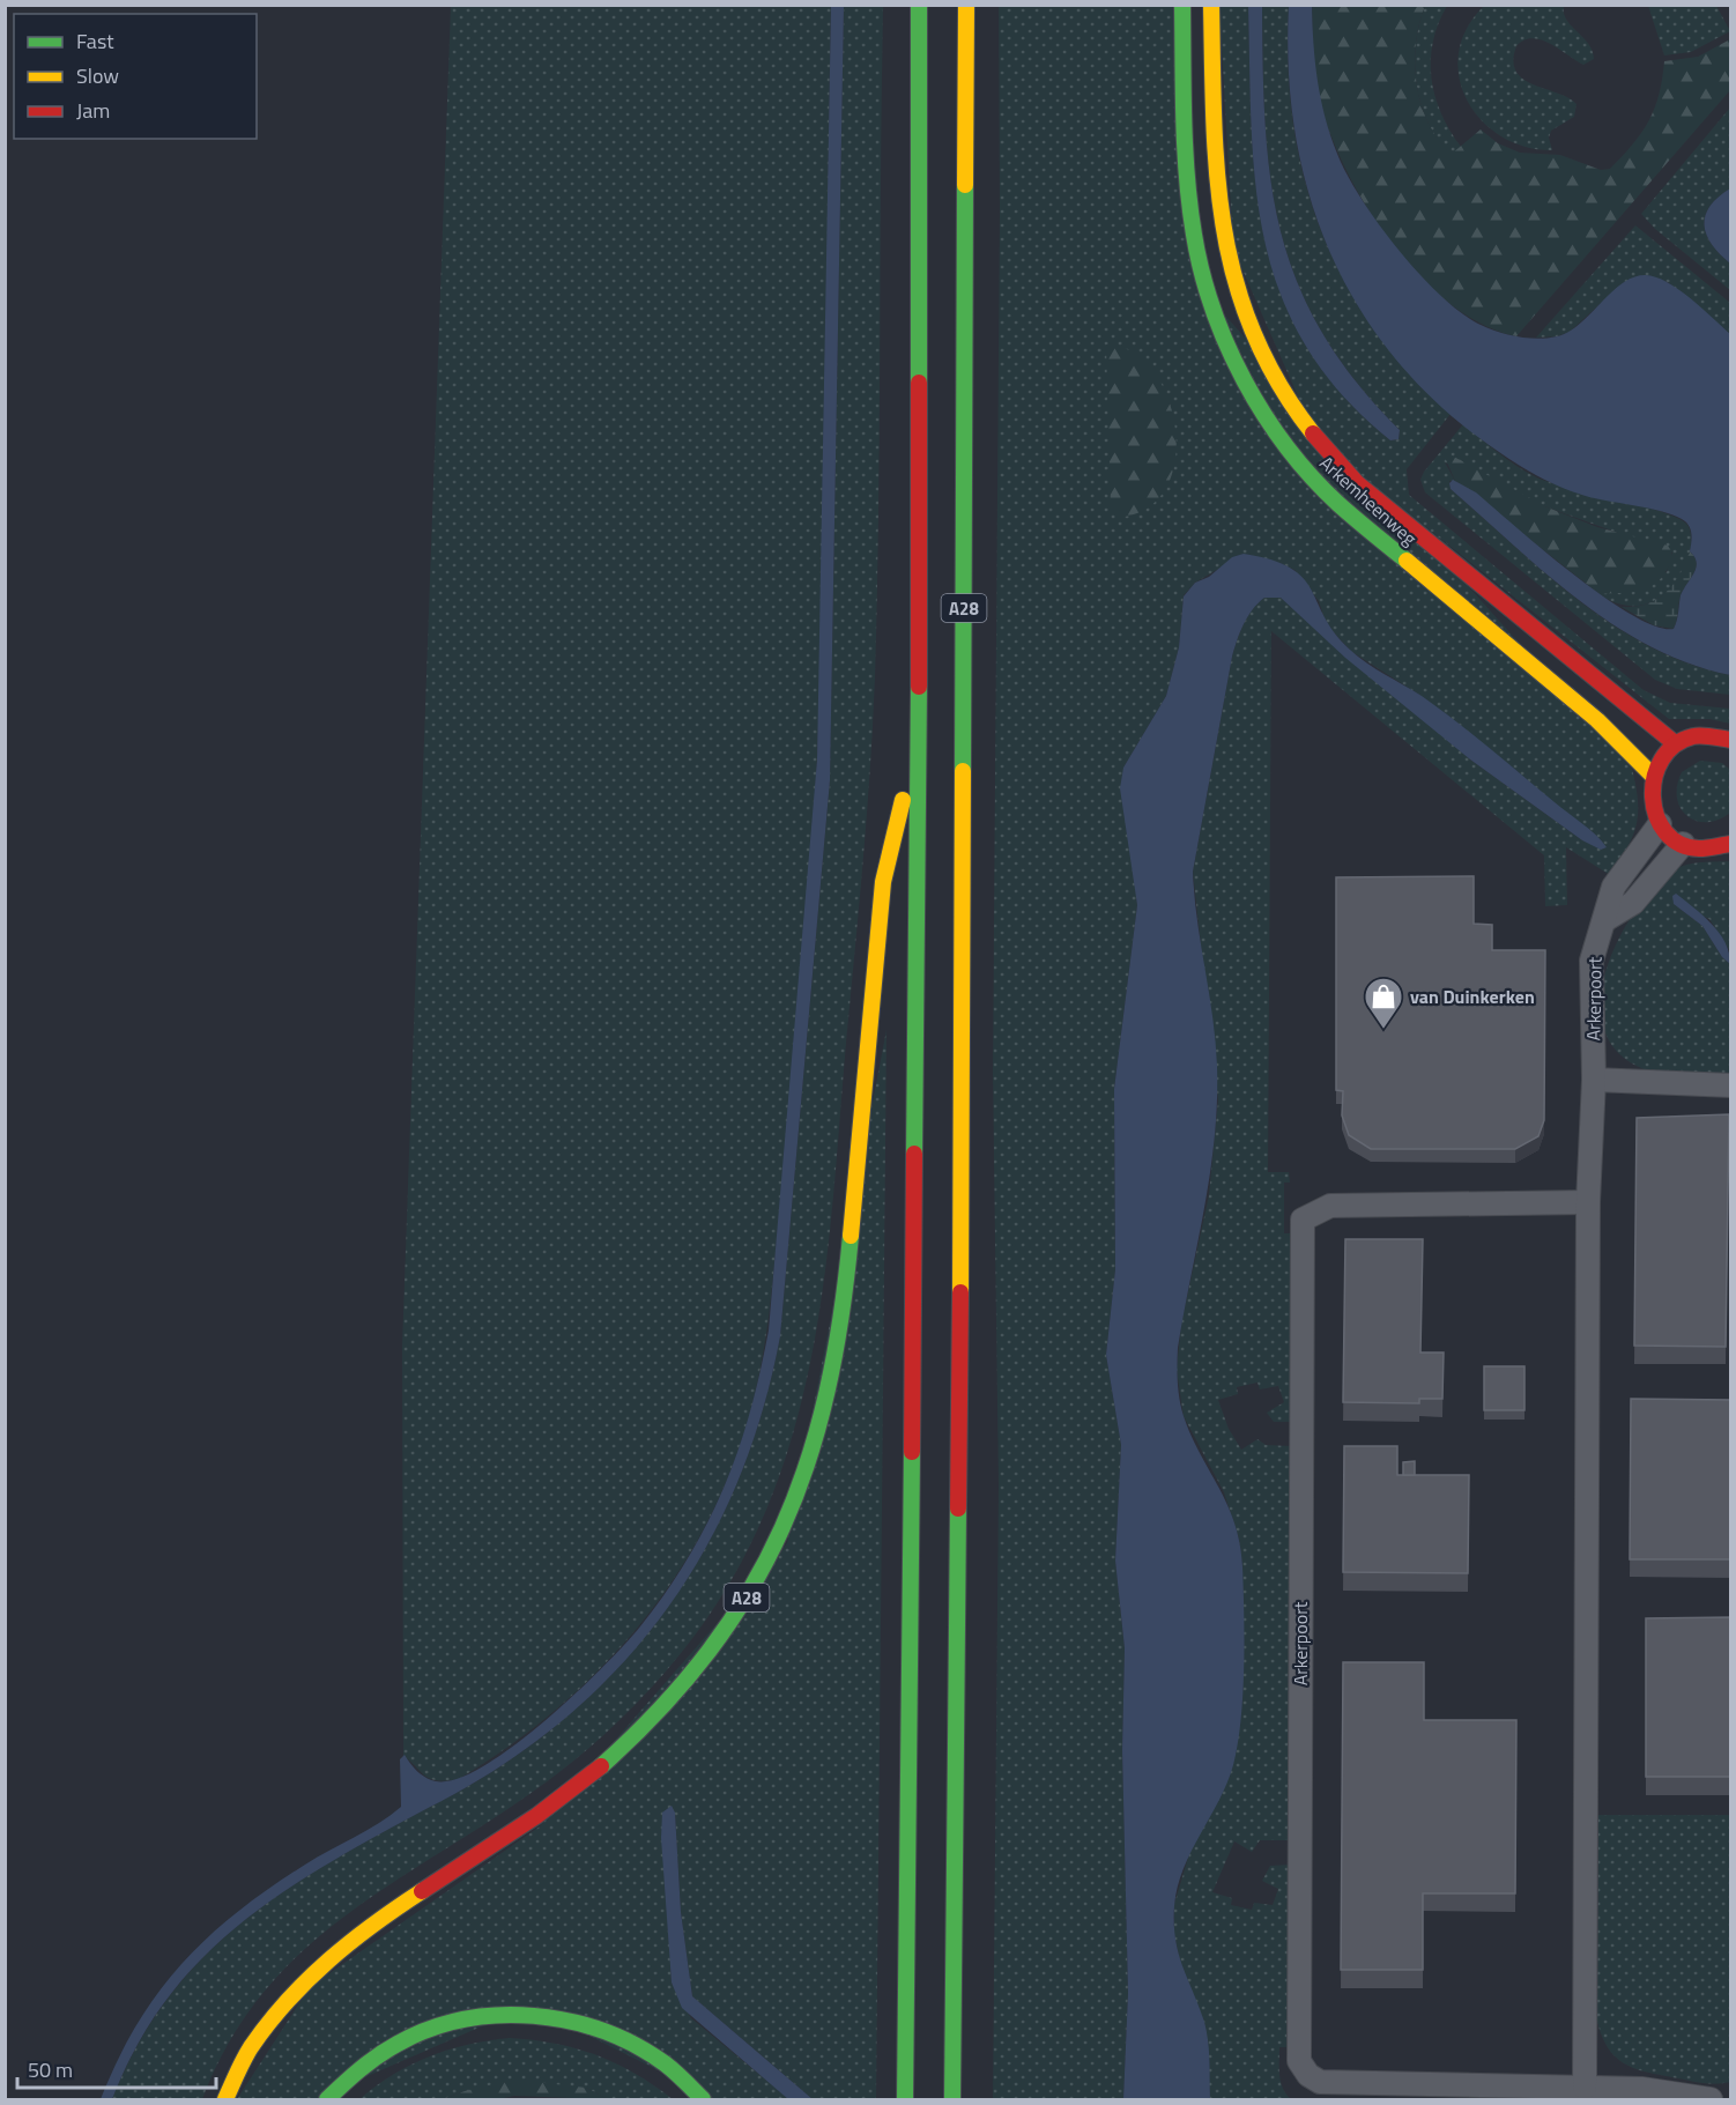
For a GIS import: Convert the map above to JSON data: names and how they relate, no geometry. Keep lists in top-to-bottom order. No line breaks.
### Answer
{"streets":{"main road":["Arkemheenweg","A28"],"street":["Arkerpoort"]},"places":{"shop":["van Duinkerken"]},"legend":["Fast","Slow","Jam"],"scale_bar":"50 m"}
